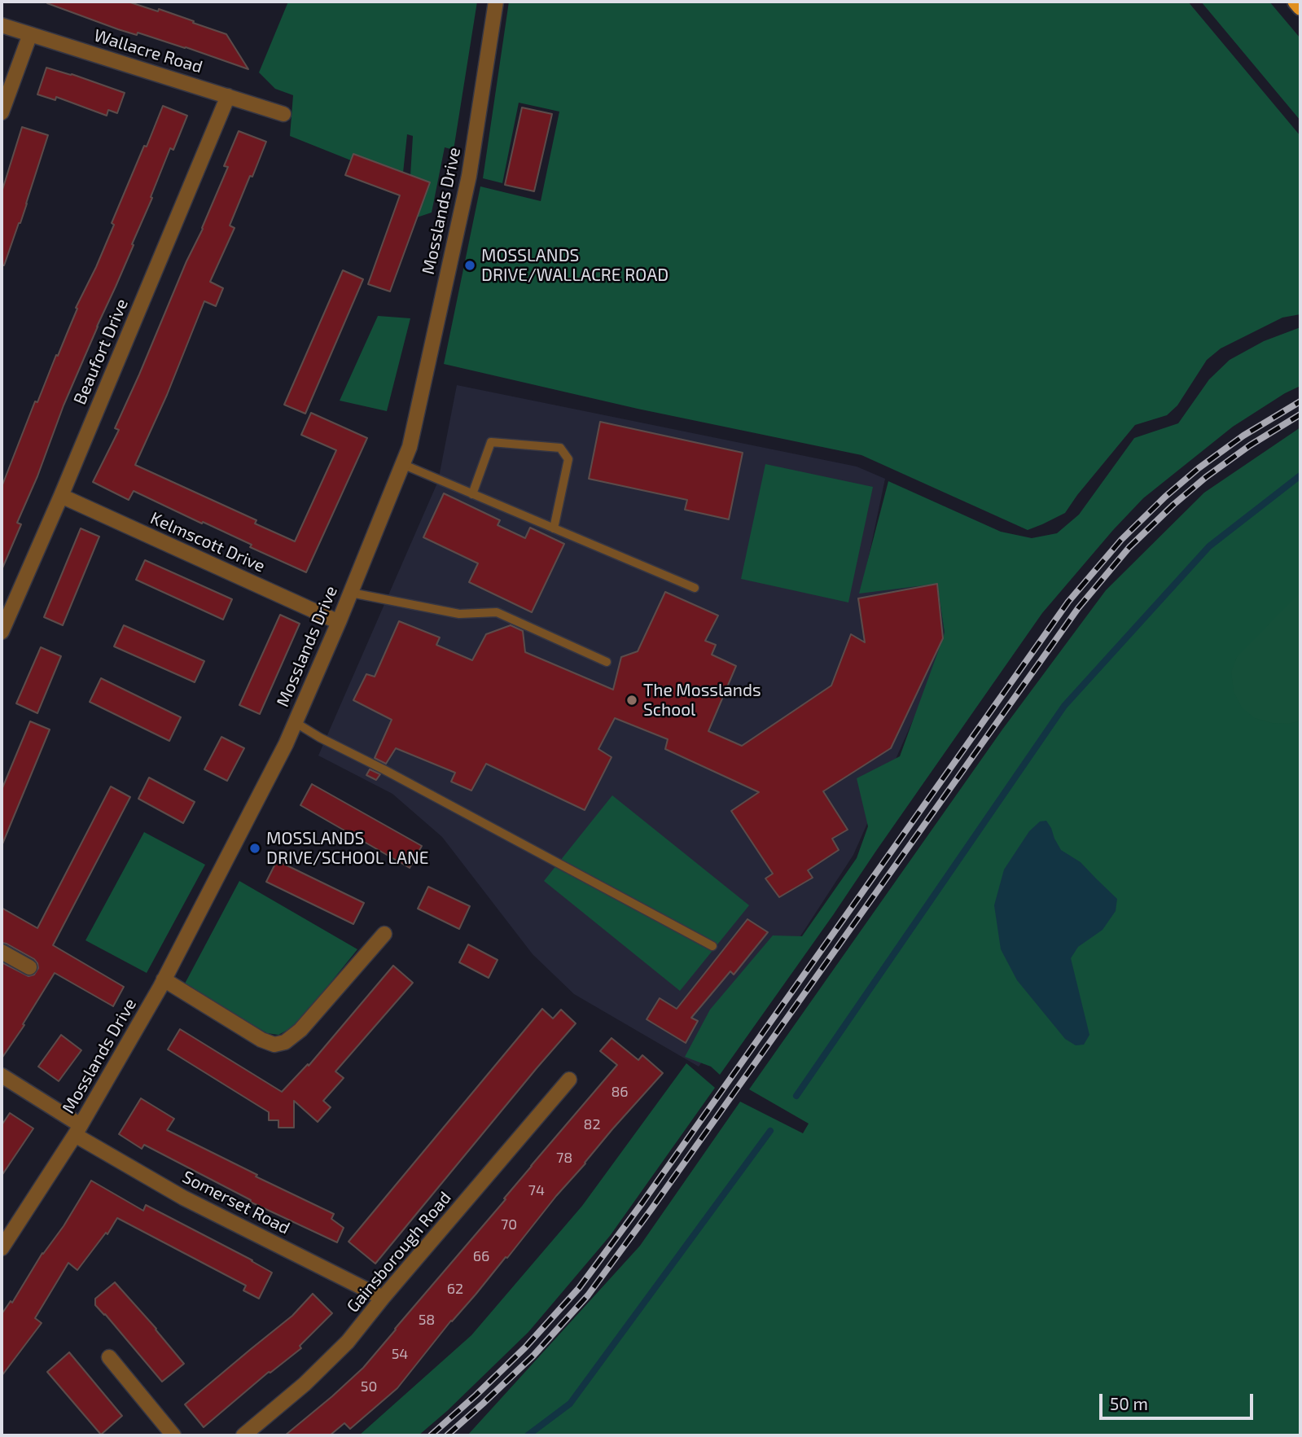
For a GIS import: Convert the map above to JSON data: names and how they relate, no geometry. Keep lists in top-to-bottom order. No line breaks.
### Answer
{"streets":{"street":["Wallacre Road","Mosslands Drive","Beaufort Drive","Kelmscott Drive","Somerset Road","Gainsborough Road"]},"crossings":[["Wallacre Road","Beaufort Drive"],["Mosslands Drive","Kelmscott Drive"],["Mosslands Drive","Somerset Road"],["Beaufort Drive","Kelmscott Drive"],["Somerset Road","Gainsborough Road"]],"places":["MOSSLANDS DRIVE/WALLACRE ROAD","The Mosslands School","MOSSLANDS DRIVE/SCHOOL LANE"],"house_numbers":["86","82","78","74","70","66","62","58","54","50"],"scale_bar":"50 m"}
